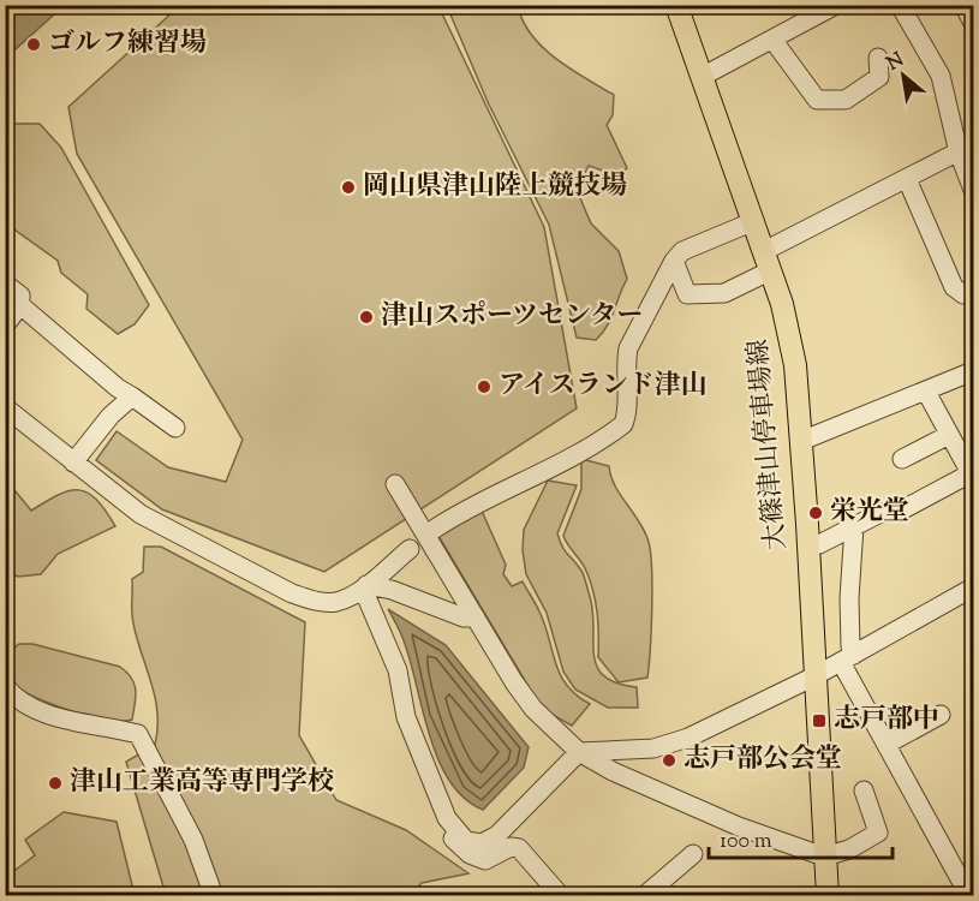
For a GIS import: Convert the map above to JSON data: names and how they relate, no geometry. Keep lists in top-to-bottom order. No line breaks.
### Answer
{"streets":{"main road":["大篠津山停車場線"]},"places":{"other":["ゴルフ練習場","岡山県津山陸上競技場","津山スポーツセンター","アイスランド津山","栄光堂","志戸部公会堂","津山工業高等専門学校"],"transit":["志戸部中"]},"scale_bar":"100 m","north":"top left"}
